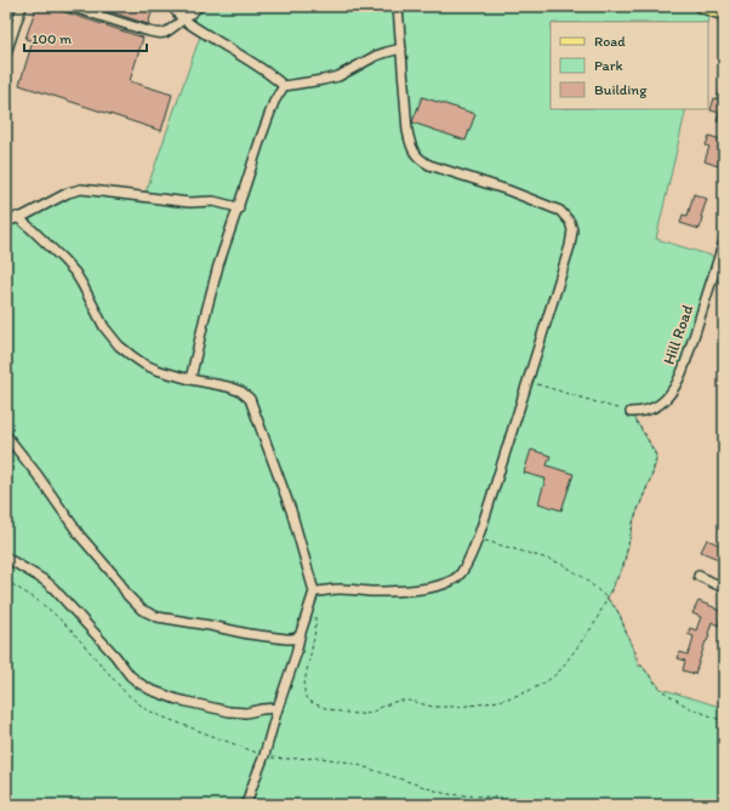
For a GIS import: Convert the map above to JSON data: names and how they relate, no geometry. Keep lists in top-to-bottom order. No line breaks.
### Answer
{"streets":{"street":["Hill Road"]},"legend":["Road","Park","Building"],"scale_bar":"100 m"}
